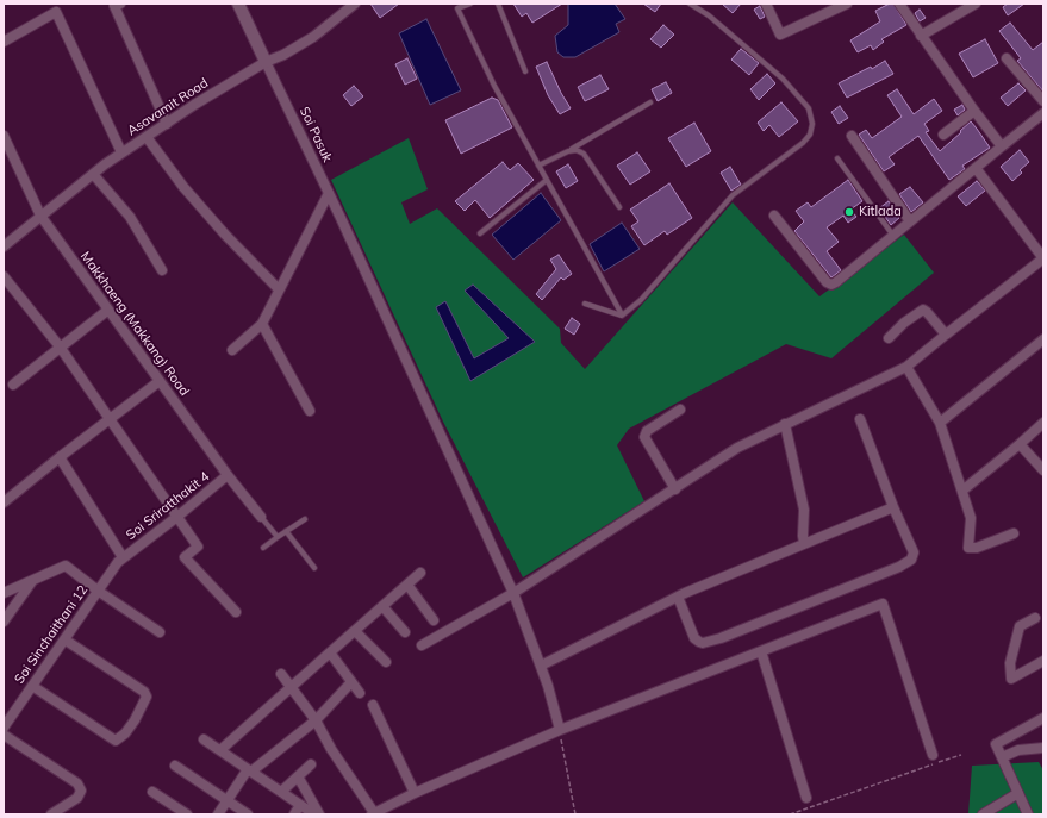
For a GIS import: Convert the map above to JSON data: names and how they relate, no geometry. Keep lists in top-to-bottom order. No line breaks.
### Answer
{"streets":{"street":["Asavamit Road","Soi Pasuk","Makkhaeng (Makkang) Road","Soi Sriratthakit 4","Soi Sinchaithani 12"]},"crossings":[["Asavamit Road","Soi Pasuk"],["Asavamit Road","Makkhaeng (Makkang) Road"],["Makkhaeng (Makkang) Road","Soi Sriratthakit 4"],["Soi Sriratthakit 4","Soi Sinchaithani 12"]],"places":["Kitlada"]}
